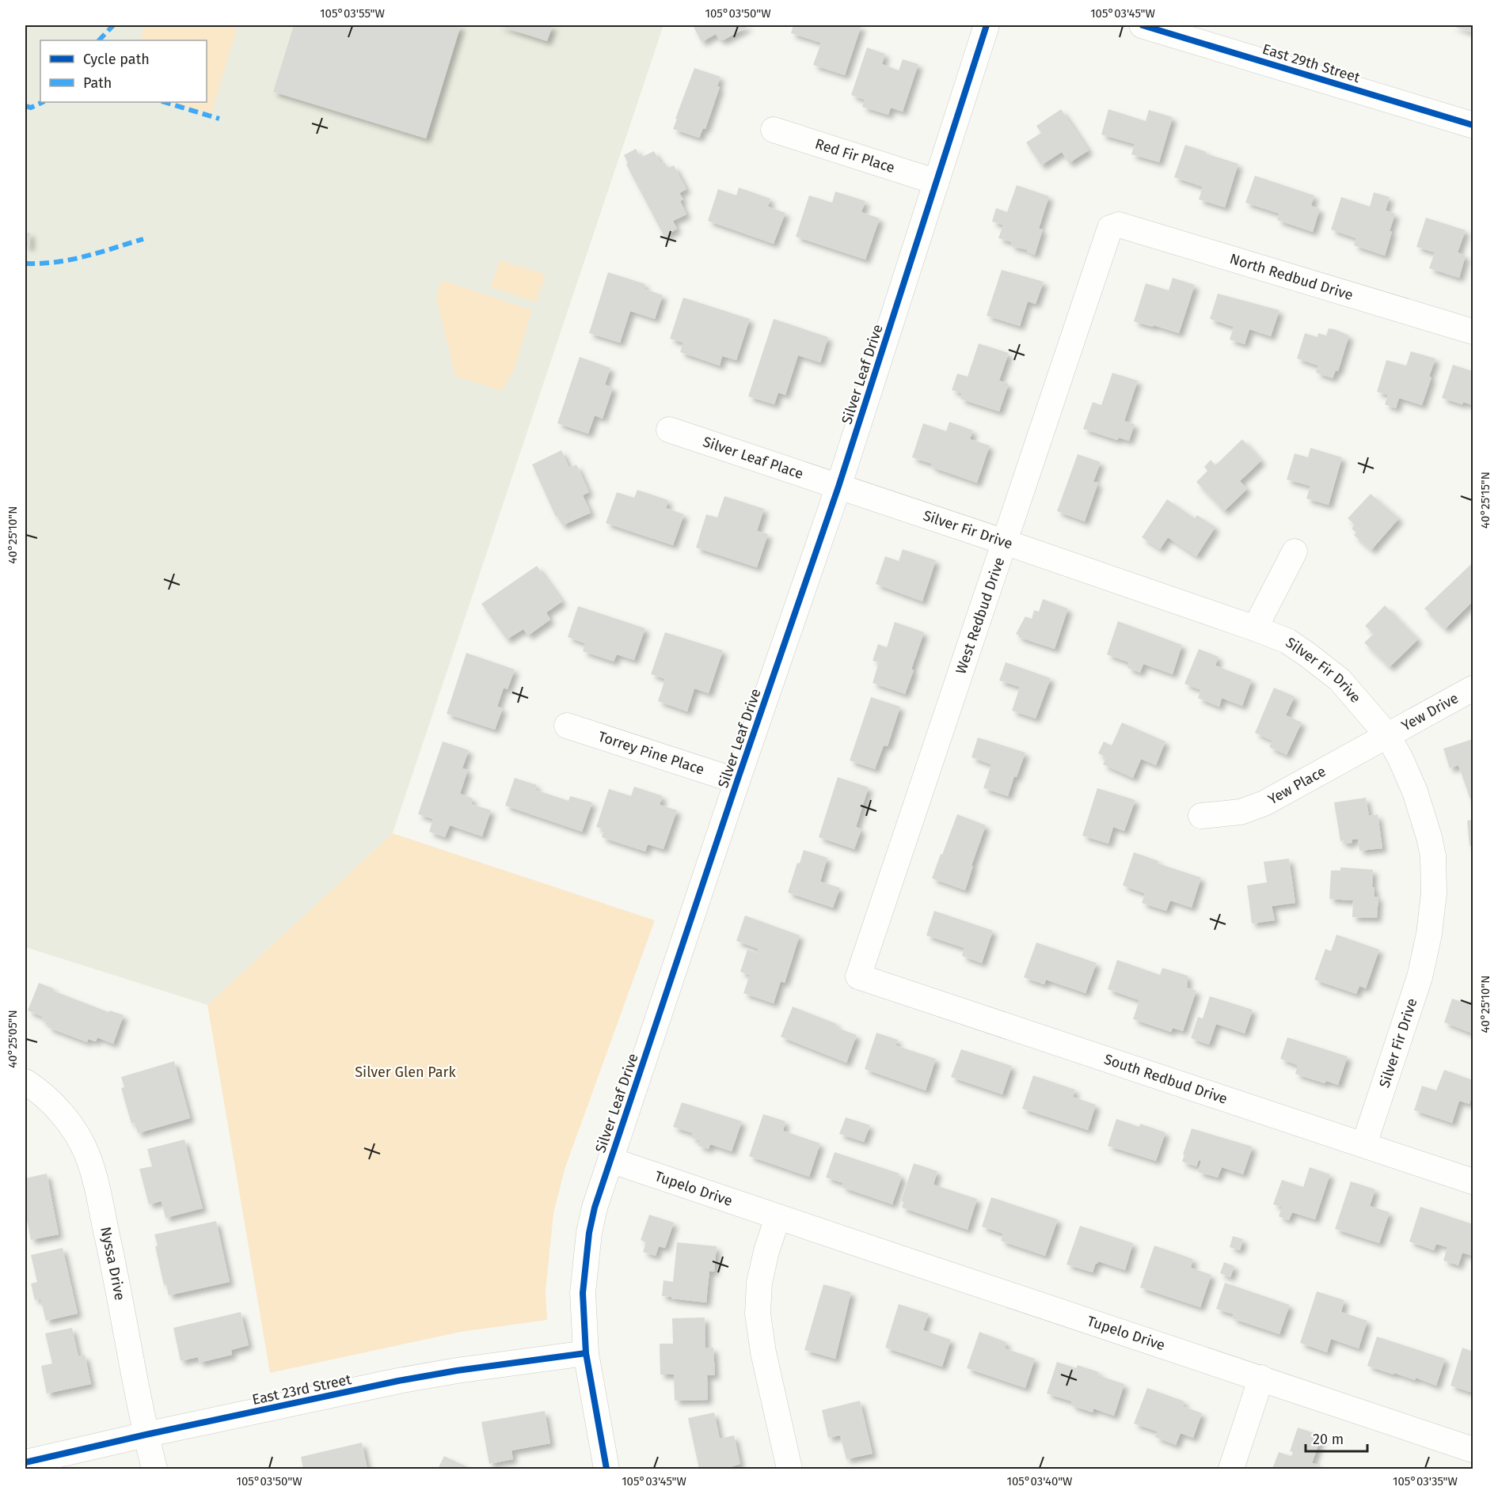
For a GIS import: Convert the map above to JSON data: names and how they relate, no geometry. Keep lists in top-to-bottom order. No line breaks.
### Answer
{"streets":{"main road":["East 29th Street"],"street":["Red Fir Place","North Redbud Drive","Silver Leaf Drive","Silver Leaf Place","Silver Fir Drive","West Redbud Drive","Yew Drive","Torrey Pine Place","Yew Place","South Redbud Drive","Tupelo Drive","Nyssa Drive","East 23rd Street"]},"crossings":[["Red Fir Place","Silver Leaf Drive"],["North Redbud Drive","West Redbud Drive"],["Silver Leaf Drive","Silver Leaf Place"],["Silver Leaf Drive","Silver Fir Drive"],["Silver Leaf Drive","Torrey Pine Place"],["Silver Leaf Drive","Tupelo Drive"],["Silver Leaf Drive","East 23rd Street"],["Silver Leaf Place","Silver Fir Drive"],["Silver Fir Drive","West Redbud Drive"],["Silver Fir Drive","Yew Drive"],["Silver Fir Drive","Yew Place"],["Silver Fir Drive","South Redbud Drive"],["West Redbud Drive","South Redbud Drive"],["Yew Drive","Yew Place"],["Nyssa Drive","East 23rd Street"]],"parks":["Silver Glen Park"],"legend":["Cycle path","Path"],"scale_bar":"20 m","coordinates":["105°03'55\"W","105°03'50\"W","105°03'45\"W","40°25'15\"N","40°25'10\"N","40°25'05\"N","105°03'40\"W","105°03'35\"W"]}
